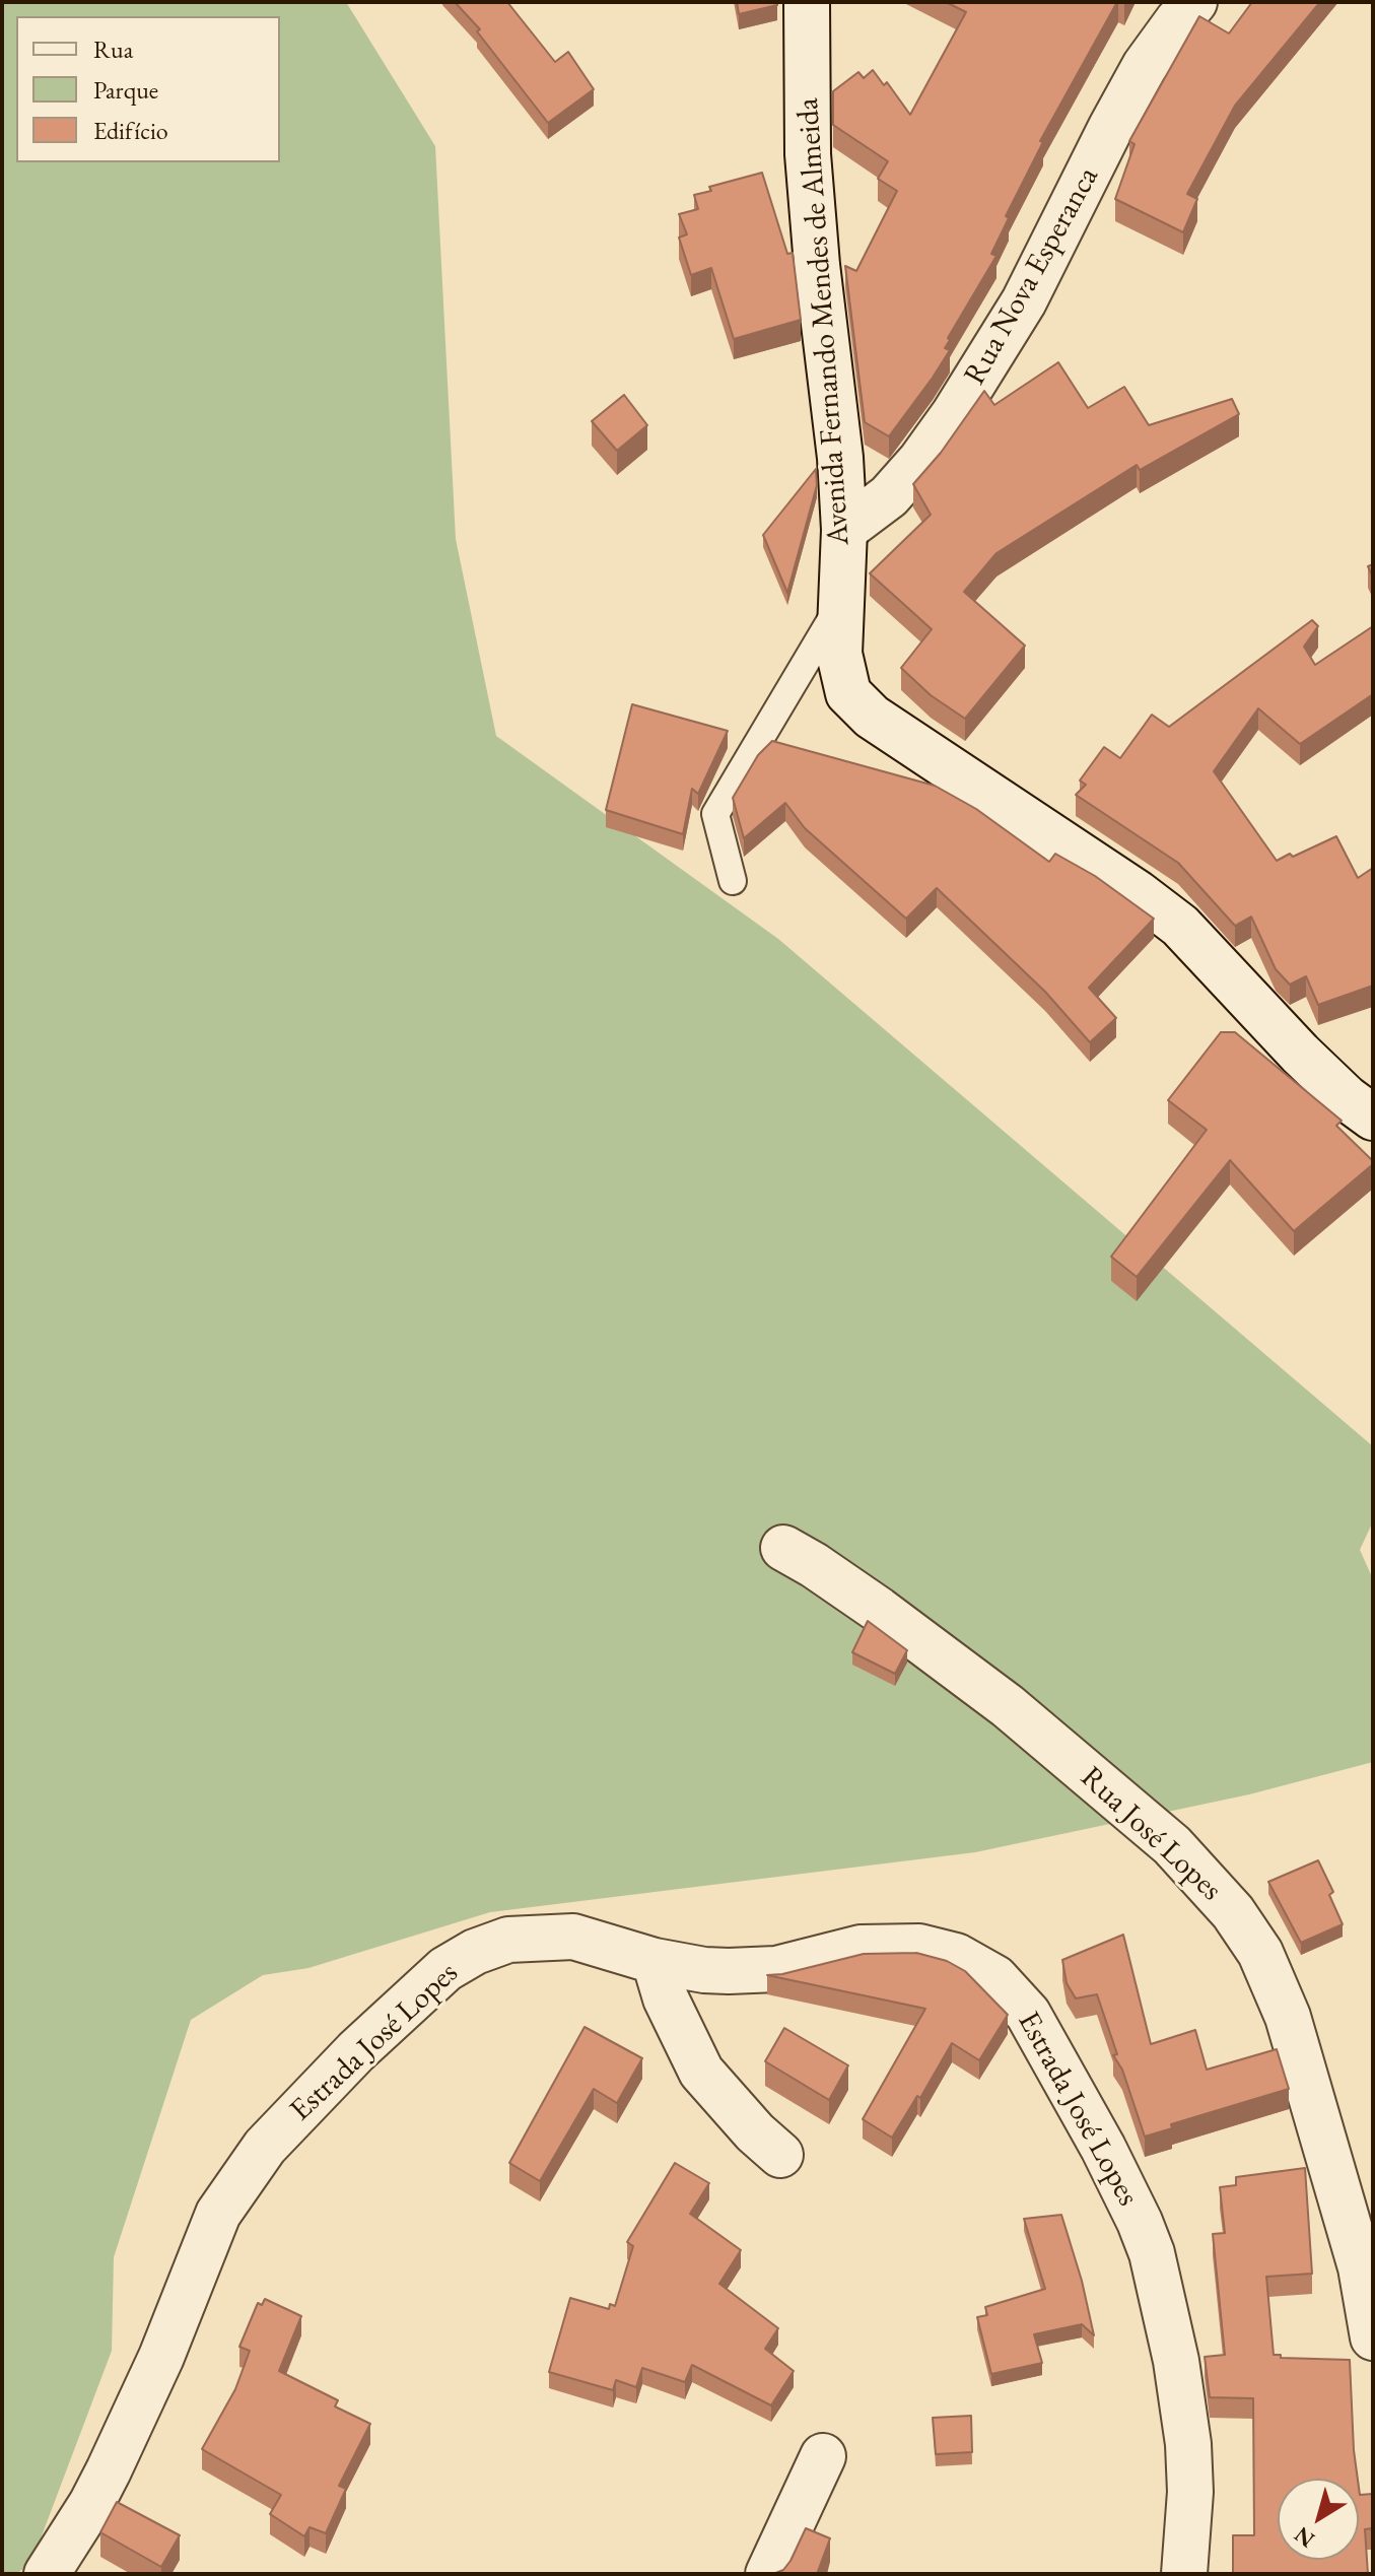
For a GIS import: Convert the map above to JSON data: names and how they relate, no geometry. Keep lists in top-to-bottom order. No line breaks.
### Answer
{"streets":{"street":["Rua Nova Esperanca","Avenida Fernando Mendes de Almeida","Rua José Lopes","Estrada José Lopes"]},"crossings":[["Rua Nova Esperanca","Avenida Fernando Mendes de Almeida"]],"legend":["Rua","Parque","Edifício"],"north":"bottom left"}
